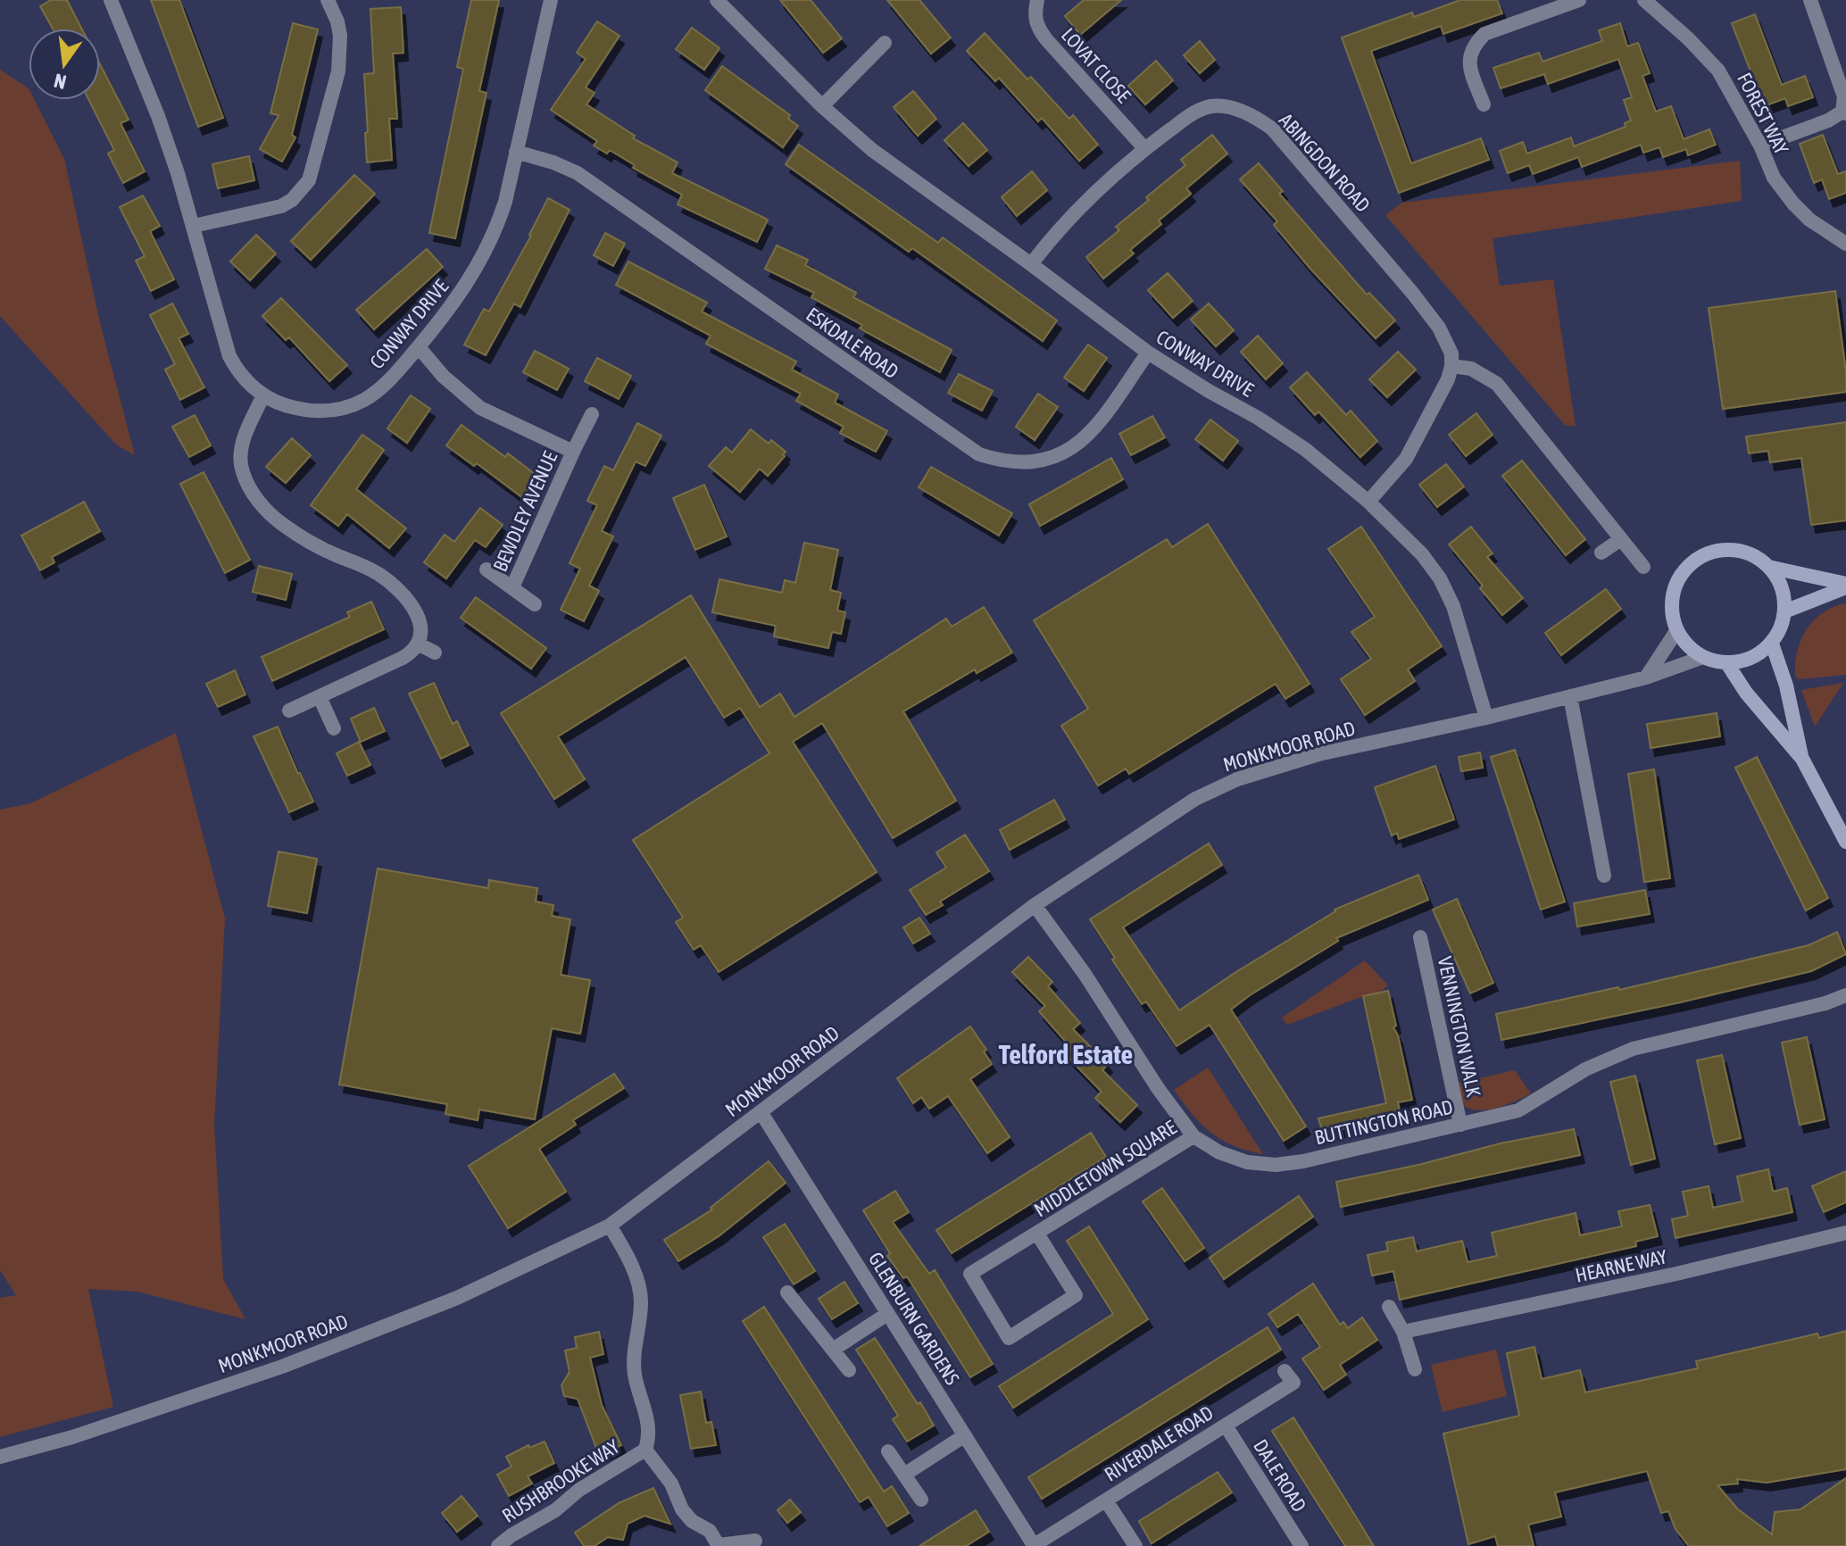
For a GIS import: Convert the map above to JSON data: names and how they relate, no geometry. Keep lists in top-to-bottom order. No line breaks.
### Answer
{"streets":{"street":["LOVAT CLOSE","FOREST WAY","ABINGDON ROAD","CONWAY DRIVE","ESKDALE ROAD","BEWDLEY AVENUE","MONKMOOR ROAD","VENNINGTON WALK","BUTTINGTON ROAD","MIDDLETOWN SQUARE","HEARNE WAY","GLENBURN GARDENS","RIVERDALE ROAD","DALE ROAD","RUSHBROOKE WAY"]},"crossings":[["LOVAT CLOSE","ABINGDON ROAD"],["ABINGDON ROAD","CONWAY DRIVE"],["CONWAY DRIVE","ESKDALE ROAD"],["CONWAY DRIVE","BEWDLEY AVENUE"],["CONWAY DRIVE","MONKMOOR ROAD"],["MONKMOOR ROAD","BUTTINGTON ROAD"],["MONKMOOR ROAD","GLENBURN GARDENS"],["VENNINGTON WALK","BUTTINGTON ROAD"],["BUTTINGTON ROAD","MIDDLETOWN SQUARE"],["GLENBURN GARDENS","RIVERDALE ROAD"],["RIVERDALE ROAD","DALE ROAD"]],"districts":["Telford Estate"],"north":"bottom"}
